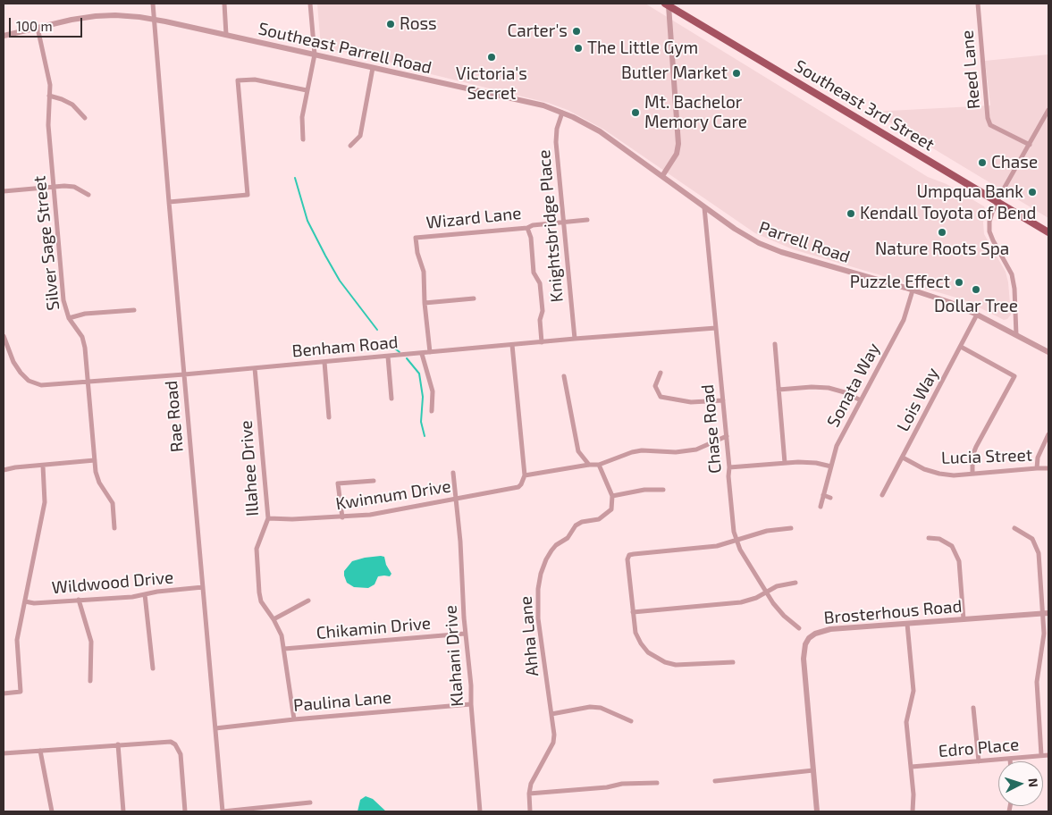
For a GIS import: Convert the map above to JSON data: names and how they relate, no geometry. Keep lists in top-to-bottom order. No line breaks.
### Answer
{"streets":{"main road":["Southeast 3rd Street"],"street":["Southeast Parrell Road","Reed Lane","Wizard Lane","Knightsbridge Place","Parrell Road","Silver Sage Street","Benham Road","Sonata Way","Lois Way","Rae Road","Chase Road","Lucia Street","Illahee Drive","Kwinnum Drive","Wildwood Drive","Brosterhous Road","Chikamin Drive","Ahha Lane","Klahani Drive","Paulina Lane","Edro Place"]},"crossings":[["Southeast Parrell Road","Knightsbridge Place"],["Southeast Parrell Road","Parrell Road"],["Southeast Parrell Road","Silver Sage Street"],["Southeast Parrell Road","Rae Road"],["Wizard Lane","Knightsbridge Place"],["Knightsbridge Place","Benham Road"],["Parrell Road","Sonata Way"],["Parrell Road","Lois Way"],["Parrell Road","Chase Road"],["Silver Sage Street","Benham Road"],["Benham Road","Rae Road"],["Benham Road","Chase Road"],["Benham Road","Illahee Drive"],["Lois Way","Lucia Street"],["Rae Road","Wildwood Drive"],["Rae Road","Paulina Lane"],["Illahee Drive","Kwinnum Drive"],["Illahee Drive","Chikamin Drive"],["Illahee Drive","Paulina Lane"],["Kwinnum Drive","Klahani Drive"],["Chikamin Drive","Klahani Drive"],["Klahani Drive","Paulina Lane"]],"places":["Ross","Carter's","The Little Gym","Victoria's Secret","Butler Market","Mt. Bachelor Memory Care","Chase","Umpqua Bank","Kendall Toyota of Bend","Nature Roots Spa","Puzzle Effect","Dollar Tree"],"scale_bar":"100 m","north":"right"}
